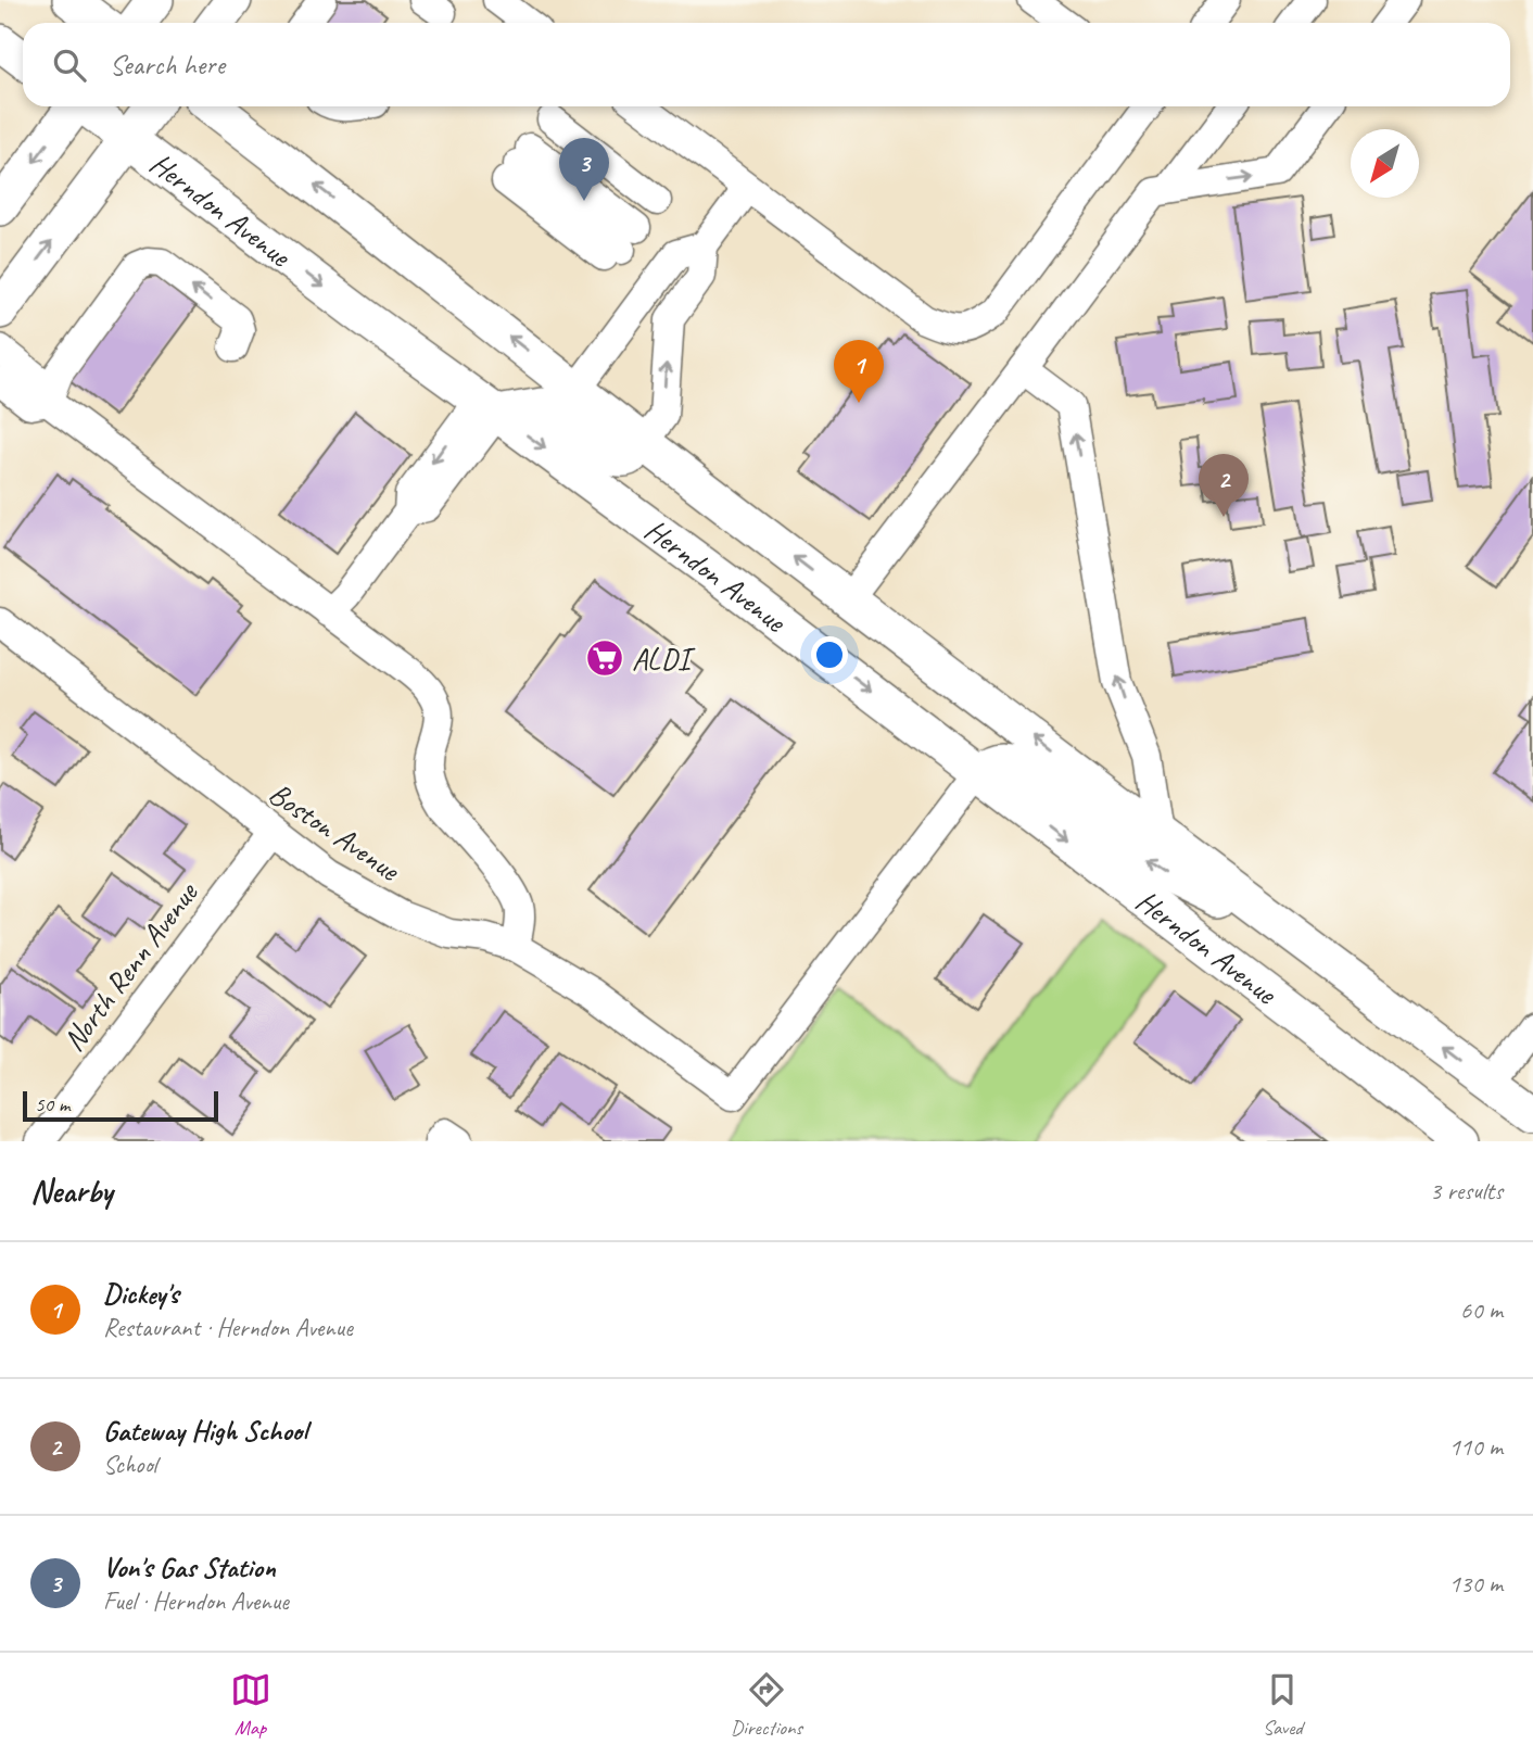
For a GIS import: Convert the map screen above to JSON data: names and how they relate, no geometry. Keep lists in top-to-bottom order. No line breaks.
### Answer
{"streets":{"main road":["Herndon Avenue"],"street":["Boston Avenue","North Renn Avenue"]},"crossings":[["Herndon Avenue","Boston Avenue"],["Boston Avenue","North Renn Avenue"]],"places":{"supermarket":["ALDI"]},"scale_bar":"50 m","north":"bottom left","page":{"search":"Search here","pins":["3","1","2"],"scale":"50 m","heading":["Nearby","3 results"],"list":[{"mark":"1","name":"Dickey's","note":"Restaurant · Herndon Avenue","value":"60 m"},{"mark":"2","name":"Gateway High School","note":"School","value":"110 m"},{"mark":"3","name":"Von's Gas Station","note":"Fuel · Herndon Avenue","value":"130 m"}],"nav":["Map","Directions","Saved"]}}
